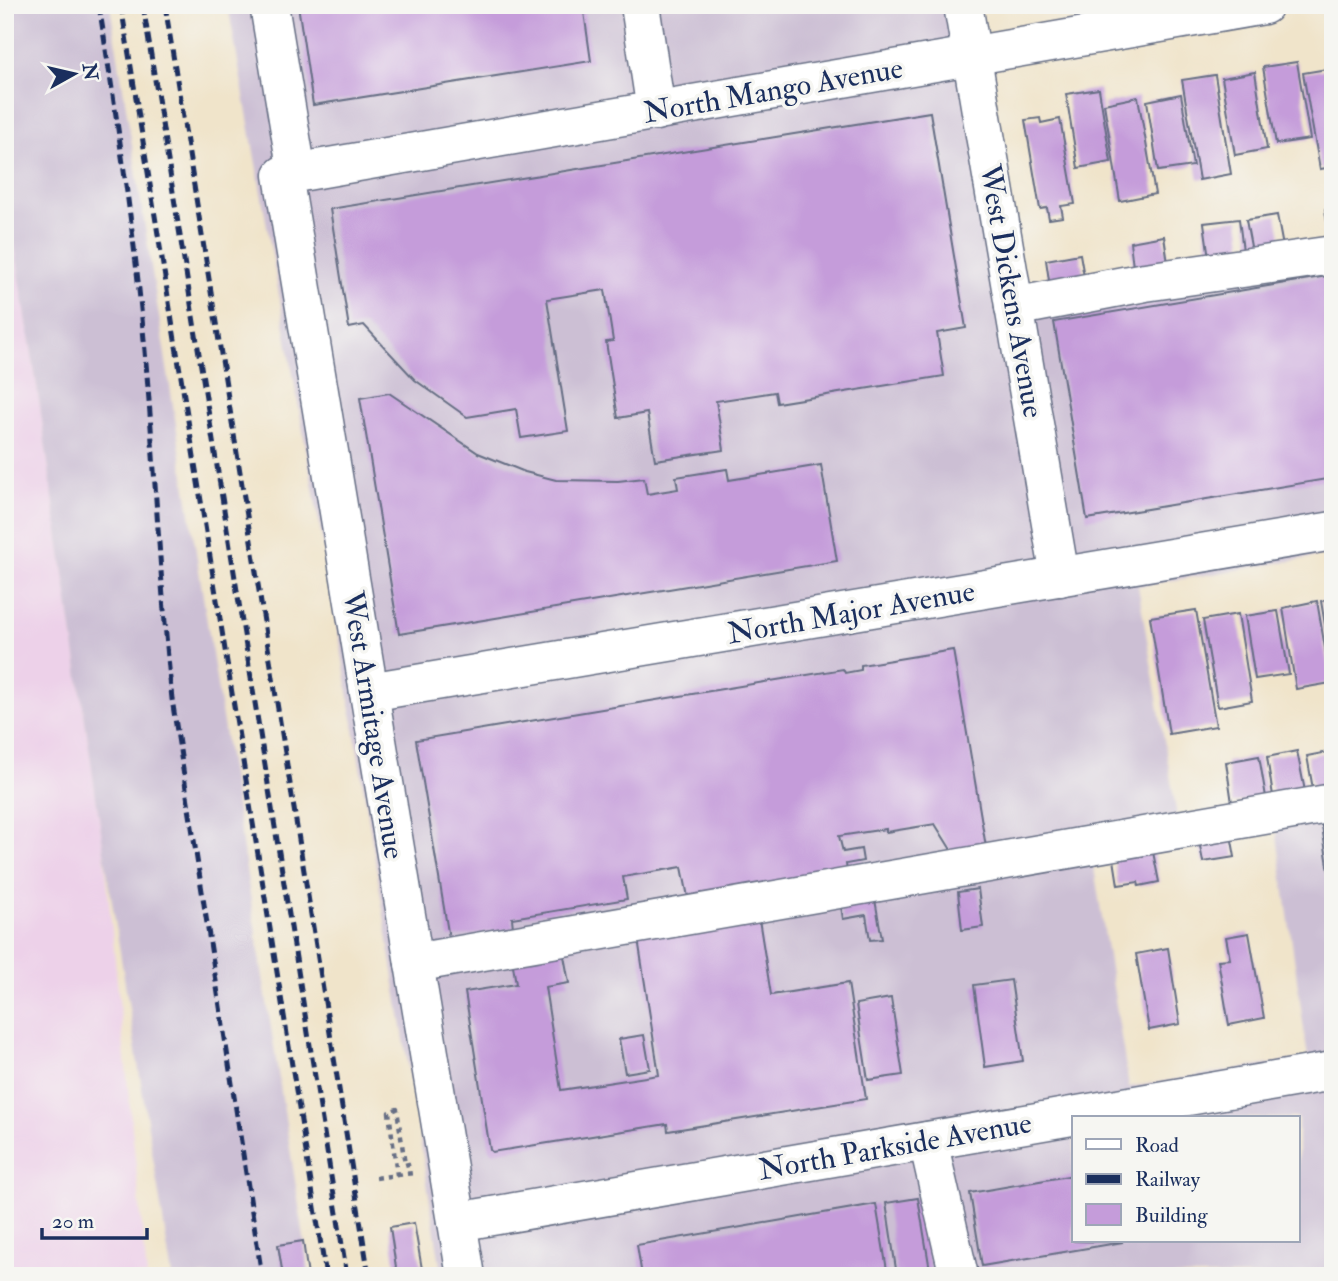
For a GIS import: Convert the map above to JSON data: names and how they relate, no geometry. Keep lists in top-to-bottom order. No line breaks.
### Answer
{"streets":{"street":["North Mango Avenue","West Dickens Avenue","North Major Avenue","West Armitage Avenue","North Parkside Avenue"]},"crossings":[["North Mango Avenue","West Dickens Avenue"],["North Mango Avenue","West Armitage Avenue"],["West Dickens Avenue","North Major Avenue"],["North Major Avenue","West Armitage Avenue"],["West Armitage Avenue","North Parkside Avenue"]],"legend":["Road","Railway","Building"],"scale_bar":"20 m","north":"right"}
